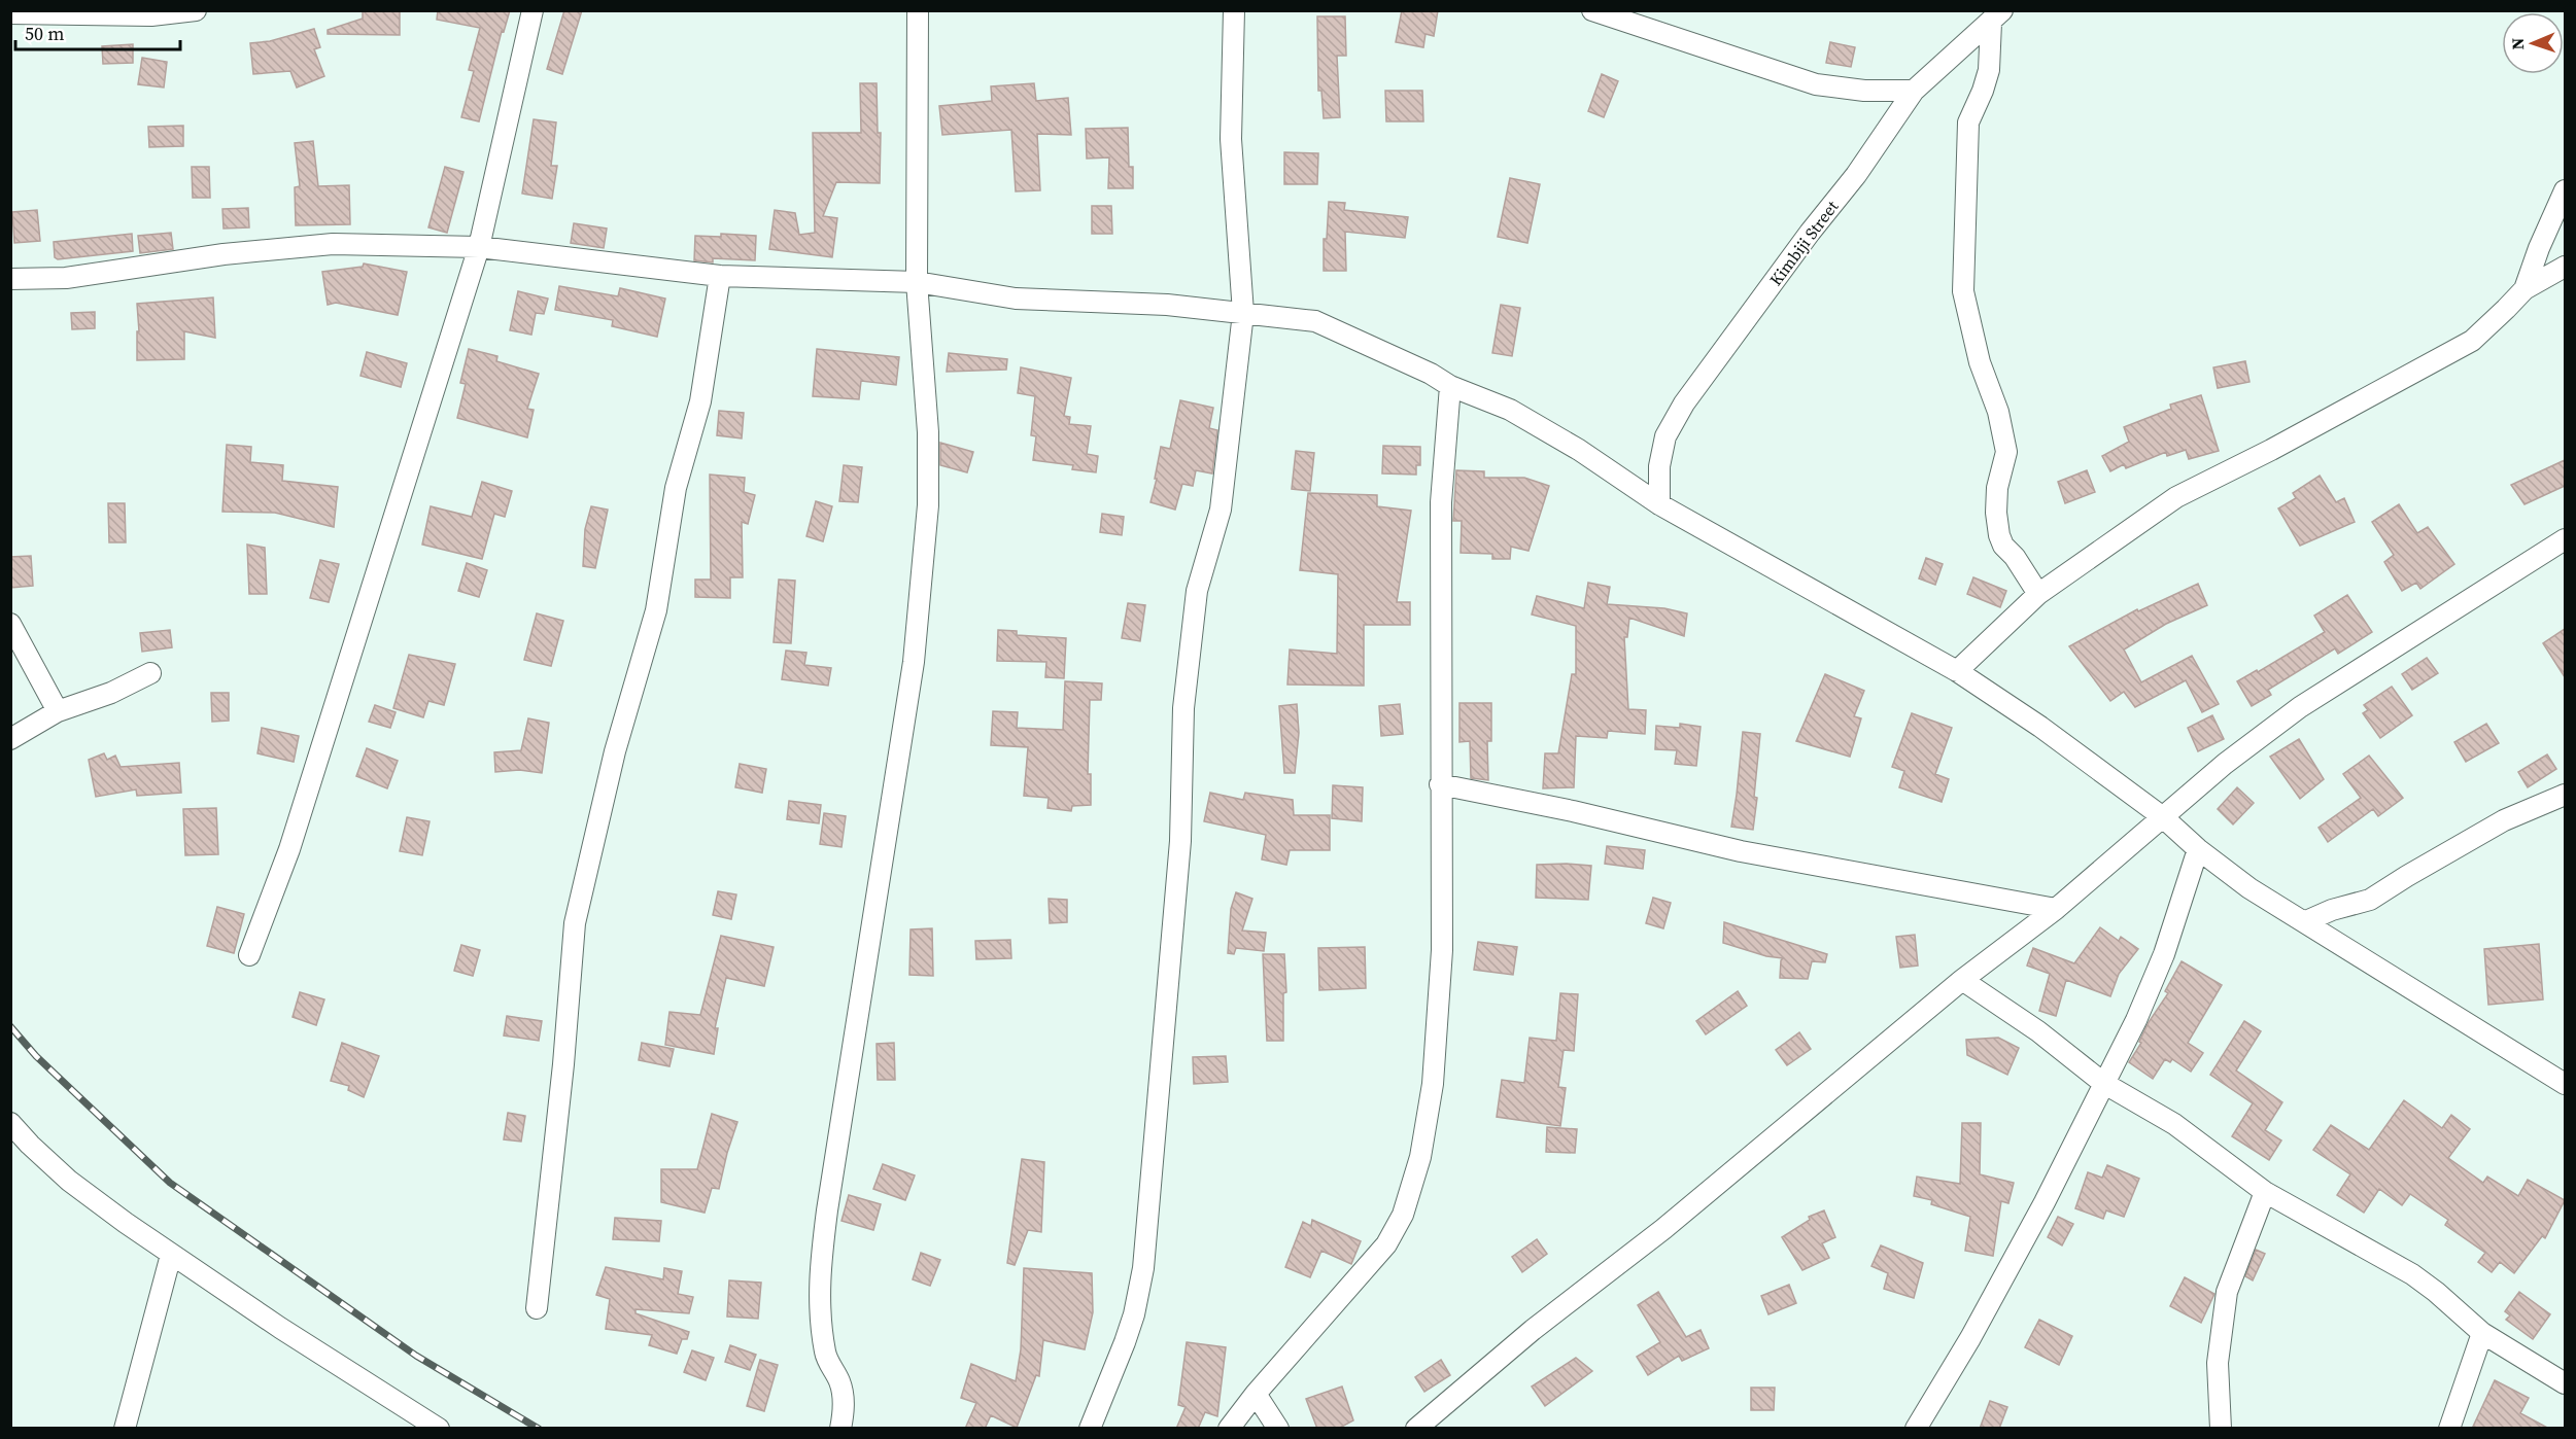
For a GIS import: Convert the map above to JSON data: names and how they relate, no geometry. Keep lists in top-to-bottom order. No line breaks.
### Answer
{"streets":{"street":["Kimbiji Street"]},"scale_bar":"50 m","north":"left"}
